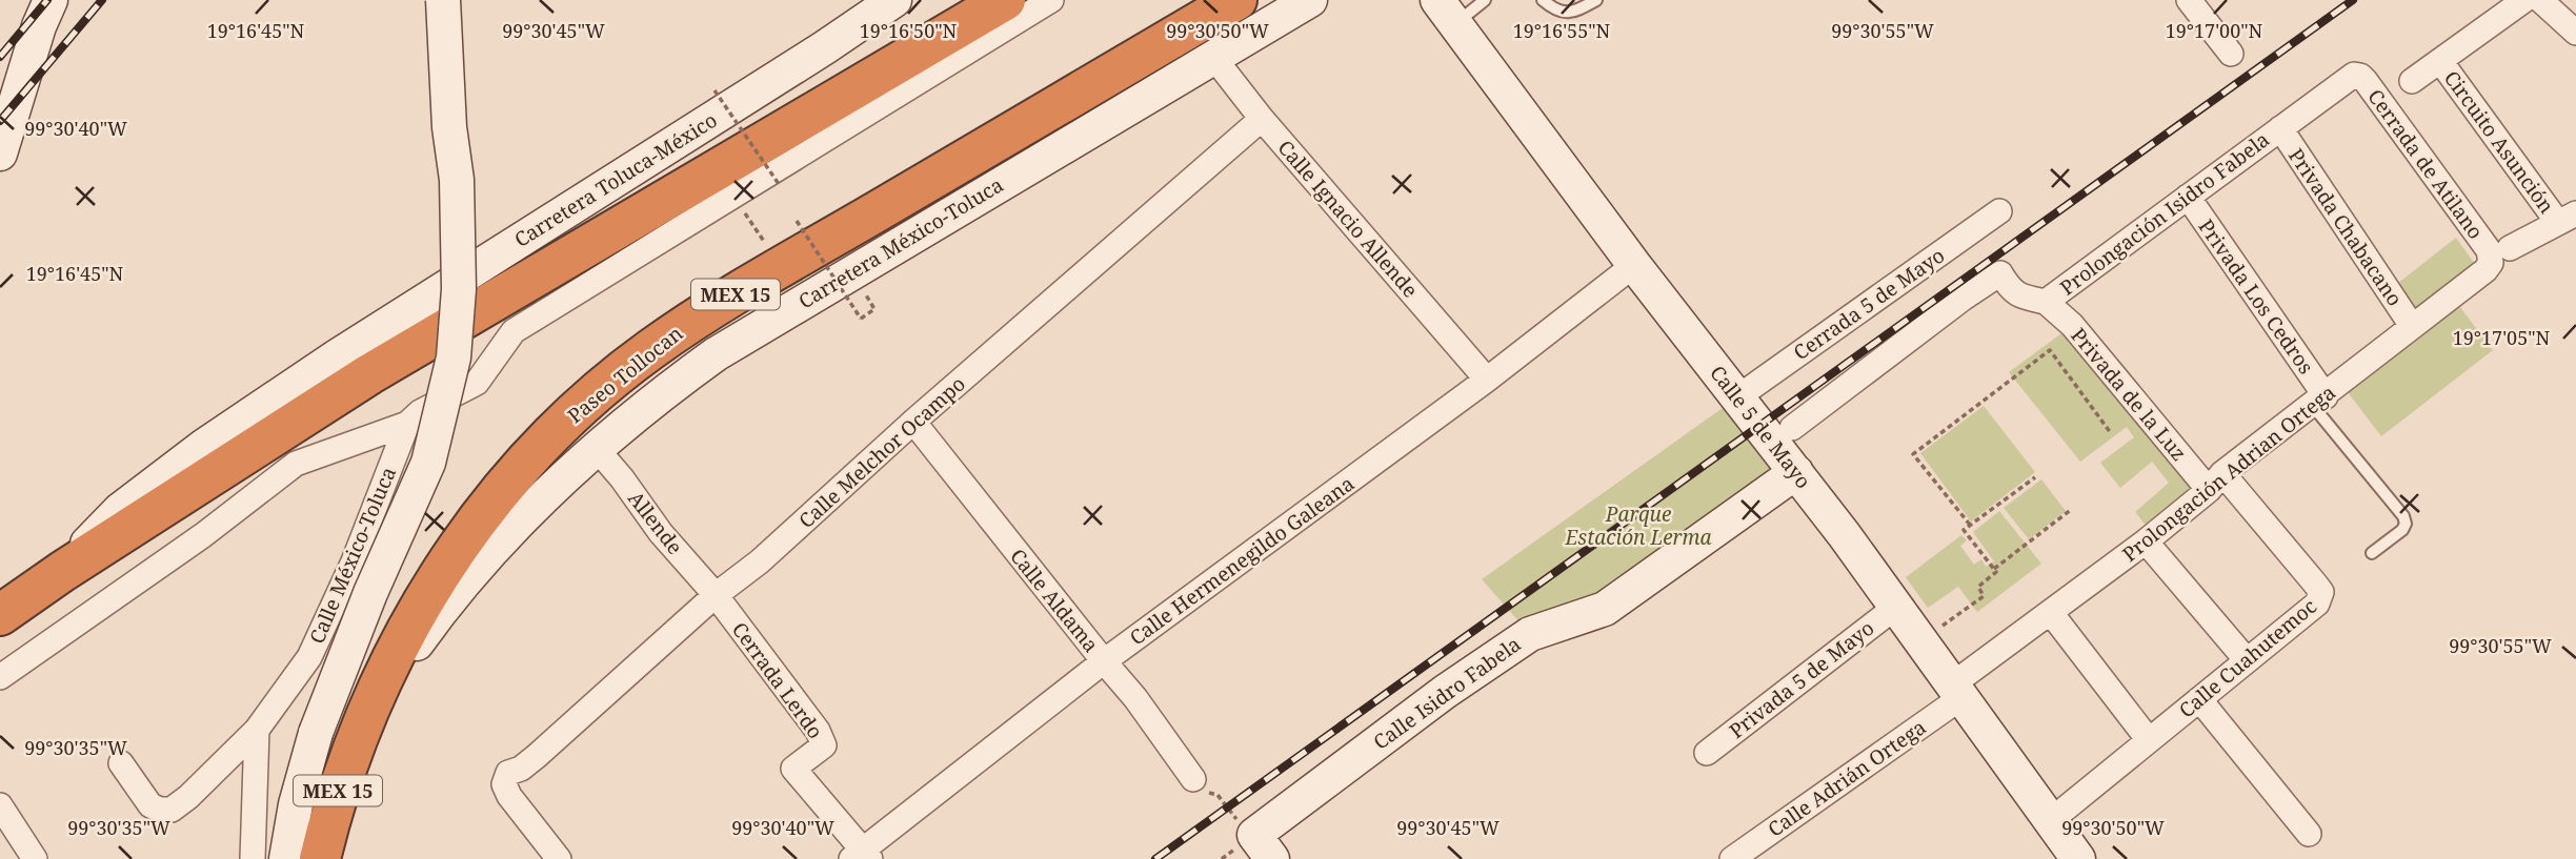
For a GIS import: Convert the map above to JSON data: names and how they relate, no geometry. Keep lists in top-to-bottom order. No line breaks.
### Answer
{"streets":{"highway":["MEX 15","Paseo Tollocan"],"main road":["Carretera Toluca-México","Carretera México-Toluca","Calle 5 de Mayo","Calle Isidro Fabela"],"street":["Circuito Asunción","Cerrada de Atilano","Prolongación Isidro Fabela","Calle Ignacio Allende","Privada Chabacano","Privada Los Cedros","Cerrada 5 de Mayo","Privada de la Luz","Calle Melchor Ocampo","Prolongación Adrian Ortega","Allende","Calle México-Toluca","Calle Hermenegildo Galeana","Calle Aldama","Calle Cuahutemoc","Privada 5 de Mayo","Cerrada Lerdo","Calle Adrián Ortega"]},"crossings":[["Cerrada de Atilano","Prolongación Isidro Fabela"],["Cerrada de Atilano","Prolongación Adrian Ortega"],["Prolongación Isidro Fabela","Privada Chabacano"],["Prolongación Isidro Fabela","Privada Los Cedros"],["Prolongación Isidro Fabela","Privada de la Luz"],["Calle Ignacio Allende","Carretera México-Toluca"],["Calle Ignacio Allende","Calle Melchor Ocampo"],["Calle Ignacio Allende","Calle Hermenegildo Galeana"],["Privada Chabacano","Prolongación Adrian Ortega"],["Carretera México-Toluca","Paseo Tollocan"],["Carretera México-Toluca","Allende"],["Privada Los Cedros","Prolongación Adrian Ortega"],["Cerrada 5 de Mayo","Calle 5 de Mayo"],["Privada de la Luz","Prolongación Adrian Ortega"],["Privada de la Luz","Calle Cuahutemoc"],["Calle 5 de Mayo","Prolongación Adrian Ortega"],["Calle 5 de Mayo","Calle Hermenegildo Galeana"],["Calle 5 de Mayo","Calle Cuahutemoc"],["Calle 5 de Mayo","Privada 5 de Mayo"],["Calle 5 de Mayo","Calle Isidro Fabela"],["Calle 5 de Mayo","Calle Adrián Ortega"],["Calle Melchor Ocampo","Allende"],["Calle Melchor Ocampo","Calle Aldama"],["Calle Melchor Ocampo","Cerrada Lerdo"],["Prolongación Adrian Ortega","Calle Cuahutemoc"],["Prolongación Adrian Ortega","Calle Adrián Ortega"],["Allende","Cerrada Lerdo"],["Calle Hermenegildo Galeana","Calle Aldama"],["Calle Hermenegildo Galeana","Cerrada Lerdo"]],"parks":["Parque Estación Lerma"],"coordinates":["99°30'45\"W","99°30'55\"W","99°30'50\"W","19°16'45\"N","19°16'50\"N","19°16'55\"N","19°17'00\"N","99°30'40\"W","19°17'05\"N","99°30'35\"W"]}
